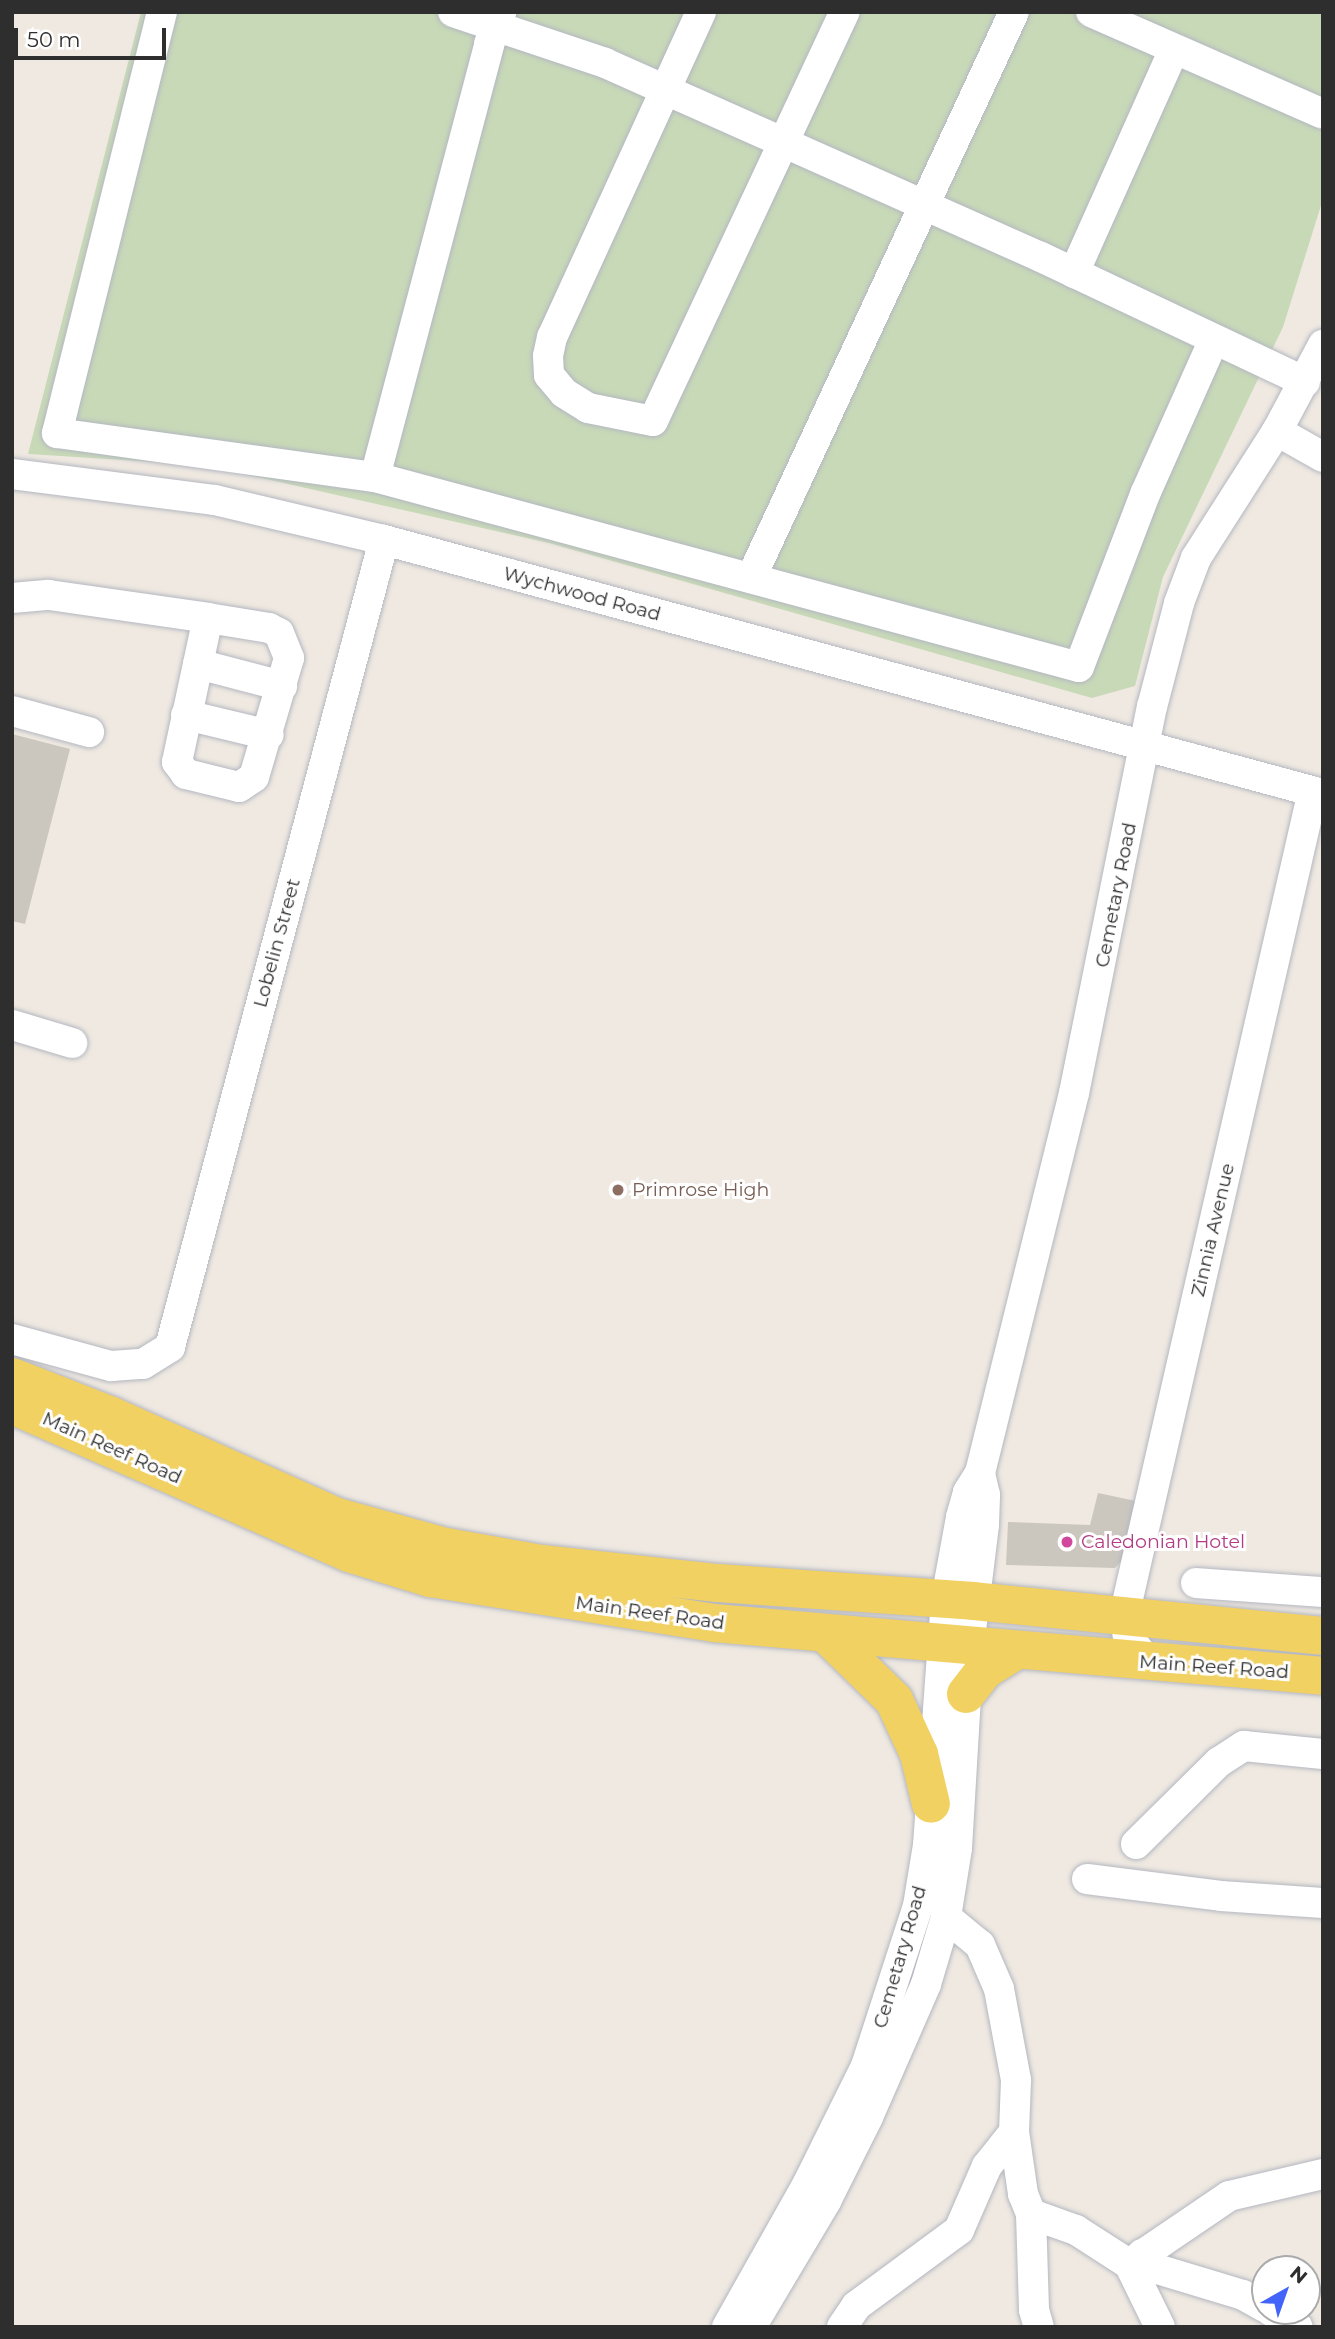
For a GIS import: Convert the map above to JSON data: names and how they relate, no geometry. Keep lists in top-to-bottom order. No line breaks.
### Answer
{"streets":{"main road":["Main Reef Road"],"street":["Wychwood Road","Cemetary Road","Lobelin Street","Zinnia Avenue"]},"crossings":[["Wychwood Road","Cemetary Road"],["Wychwood Road","Lobelin Street"],["Wychwood Road","Zinnia Avenue"],["Cemetary Road","Main Reef Road"],["Zinnia Avenue","Main Reef Road"]],"places":["Primrose High","Caledonian Hotel"],"scale_bar":"50 m","north":"top right"}
